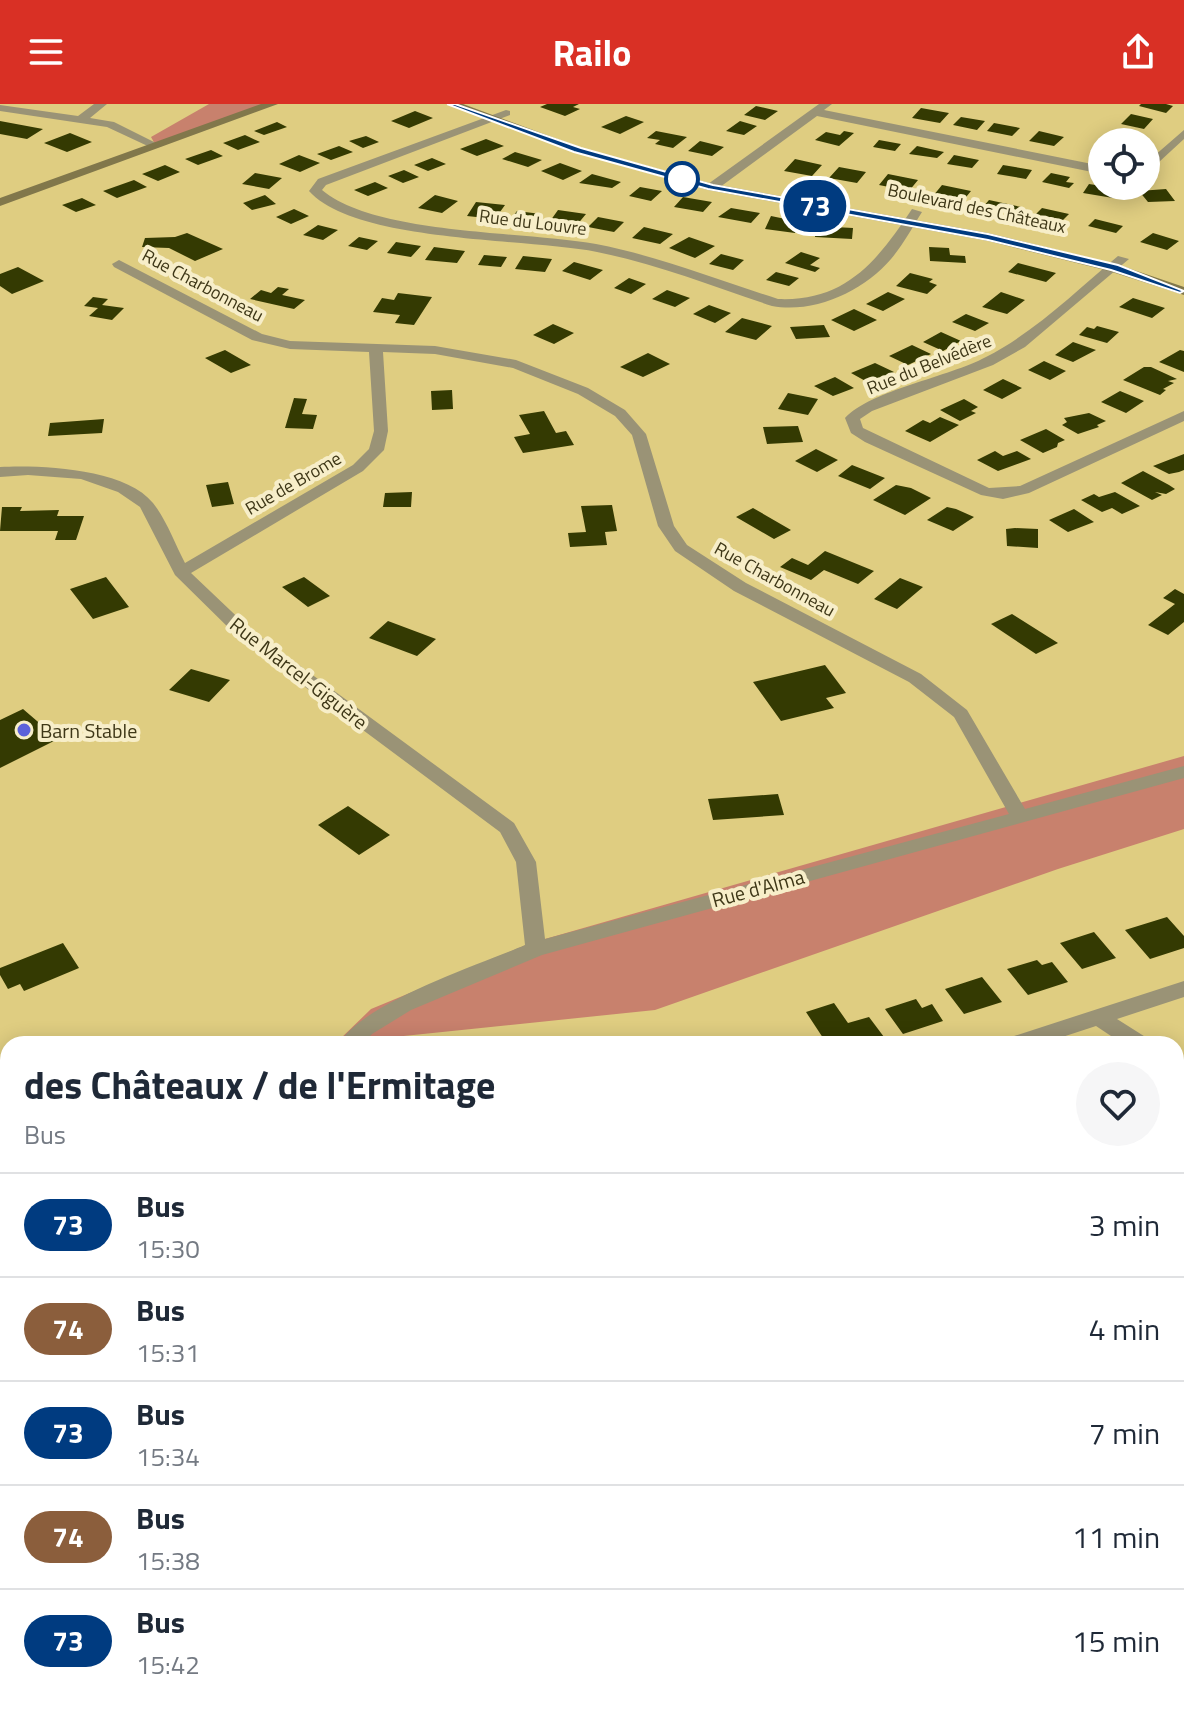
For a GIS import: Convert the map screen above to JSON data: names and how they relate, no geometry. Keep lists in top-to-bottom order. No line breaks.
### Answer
{"streets":{"street":["Boulevard des Châteaux","Rue du Louvre","Rue Charbonneau","Rue du Belvédère","Rue de Brome","Rue Marcel-Giguère","Rue d'Alma"]},"crossings":[["Boulevard des Châteaux","Rue du Louvre"],["Boulevard des Châteaux","Rue du Belvédère"],["Rue Charbonneau","Rue de Brome"],["Rue Charbonneau","Rue d'Alma"],["Rue de Brome","Rue Marcel-Giguère"],["Rue Marcel-Giguère","Rue d'Alma"]],"places":["Barn Stable"],"lines":["bus line 73"],"page":{"header":"Railo","on_map":"73","heading":["des Châteaux / de l'Ermitage","Bus"],"list":[{"mark":"73","name":"Bus","note":"15:30","value":"3 min"},{"mark":"74","name":"Bus","note":"15:31","value":"4 min"},{"mark":"73","name":"Bus","note":"15:34","value":"7 min"},{"mark":"74","name":"Bus","note":"15:38","value":"11 min"},{"mark":"73","name":"Bus","note":"15:42","value":"15 min"}]}}
